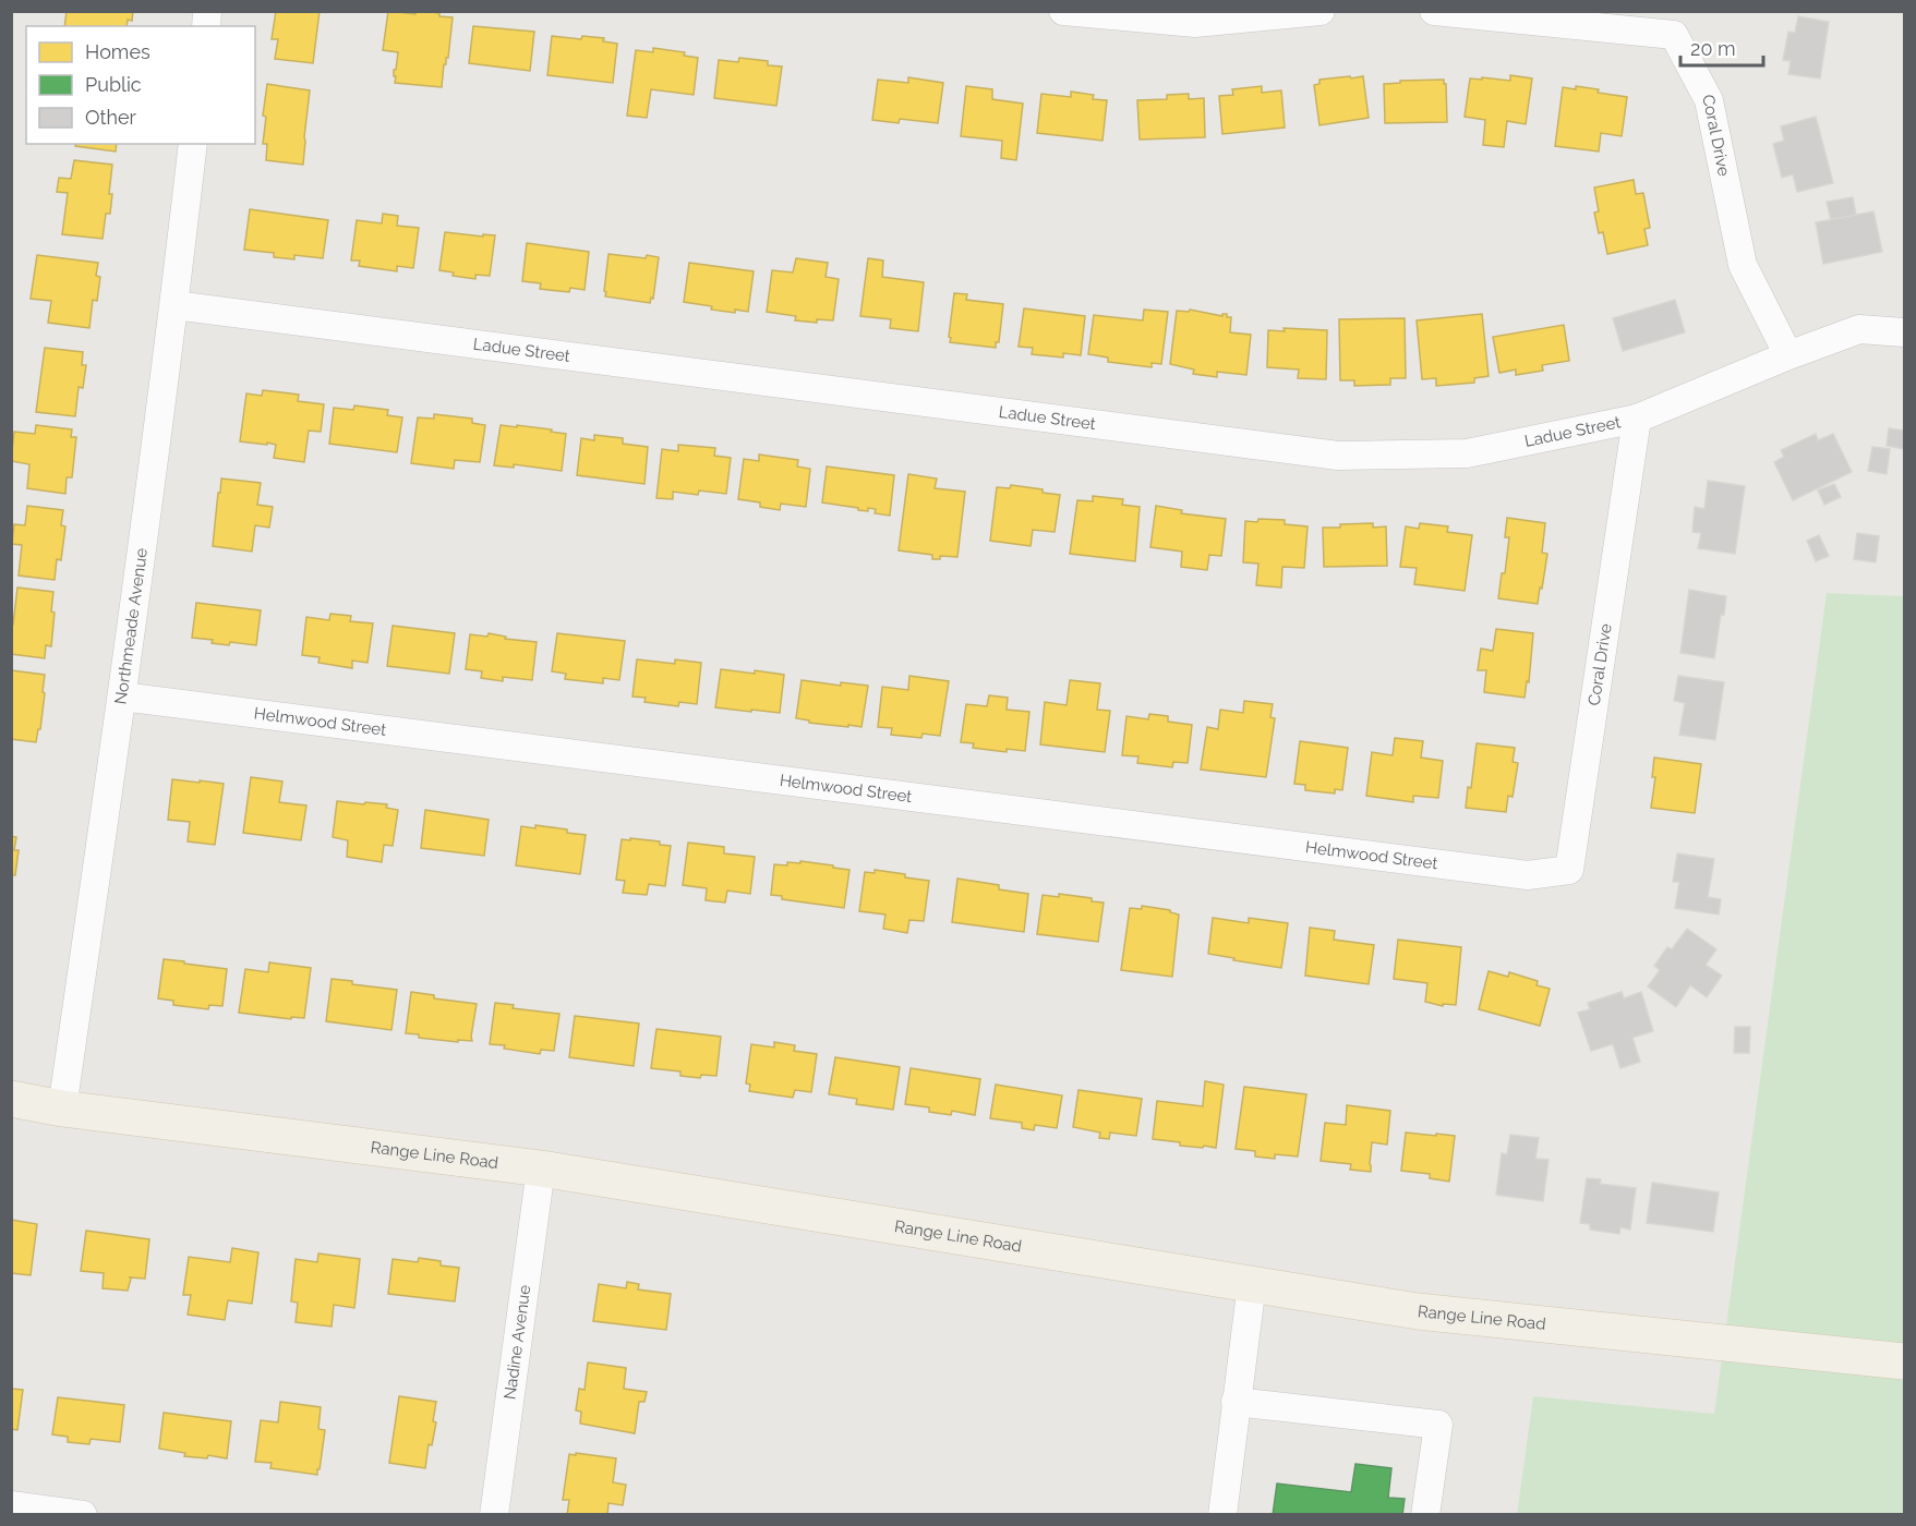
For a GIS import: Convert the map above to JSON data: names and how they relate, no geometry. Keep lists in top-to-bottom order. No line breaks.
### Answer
{"streets":{"main road":["Range Line Road"],"street":["Coral Drive","Ladue Street","Northmeade Avenue","Helmwood Street","Nadine Avenue"]},"crossings":[["Coral Drive","Ladue Street"],["Coral Drive","Helmwood Street"],["Ladue Street","Northmeade Avenue"],["Northmeade Avenue","Helmwood Street"],["Northmeade Avenue","Range Line Road"],["Range Line Road","Nadine Avenue"]],"legend":["Homes","Public","Other"],"scale_bar":"20 m"}
